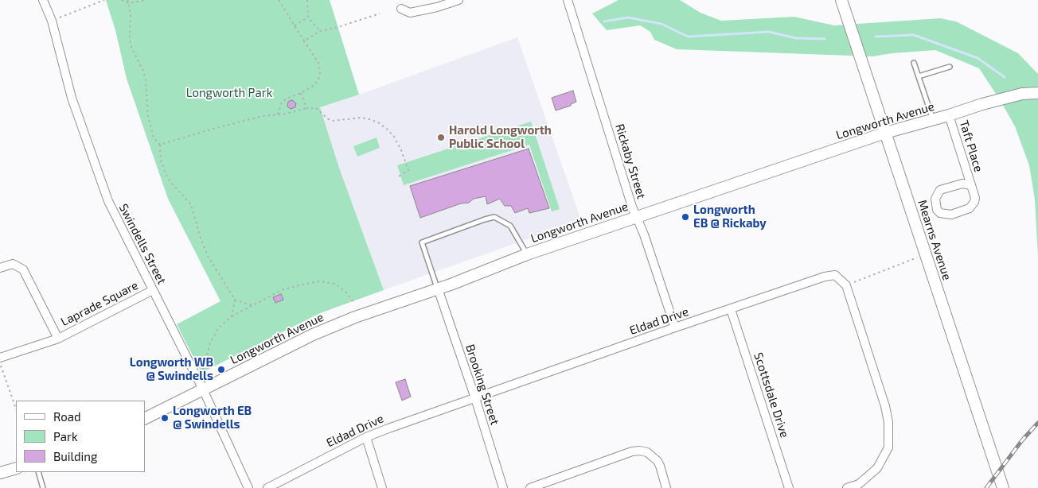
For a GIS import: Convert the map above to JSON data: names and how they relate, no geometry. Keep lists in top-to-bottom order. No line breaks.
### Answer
{"streets":{"street":["Longworth Avenue","Taft Place","Rickaby Street","Mearns Avenue","Swindells Street","Laprade Square","Eldad Drive","Brooking Street","Scottsdale Drive"]},"crossings":[["Longworth Avenue","Taft Place"],["Longworth Avenue","Rickaby Street"],["Longworth Avenue","Mearns Avenue"],["Longworth Avenue","Swindells Street"],["Longworth Avenue","Brooking Street"],["Rickaby Street","Eldad Drive"],["Swindells Street","Laprade Square"],["Eldad Drive","Brooking Street"],["Eldad Drive","Scottsdale Drive"]],"parks":["Longworth Park"],"places":["Harold Longworth Public School","Longworth EB @ Rickaby","Longworth WB @ Swindells","Longworth EB @ Swindells"],"legend":["Road","Park","Building"]}
